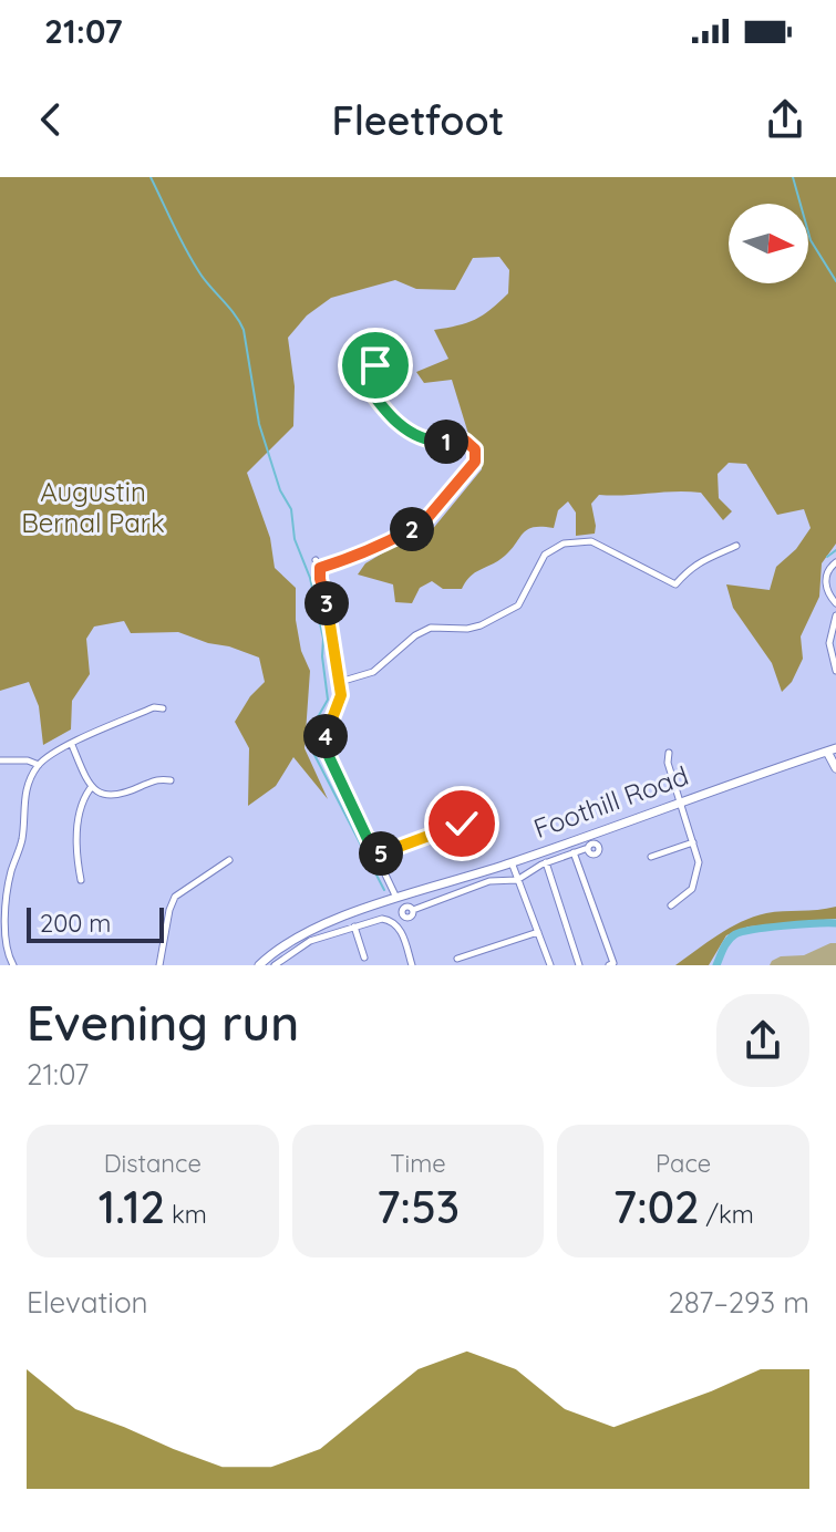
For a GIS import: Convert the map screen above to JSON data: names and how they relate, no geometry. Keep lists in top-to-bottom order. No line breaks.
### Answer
{"streets":{"main road":["Foothill Road"]},"parks":["Augustin Bernal Park"],"scale_bar":"200 m","north":"right","page":{"status":"21:07","header":"Fleetfoot","pins":["1","2","3","4","5"],"scale":"200 m","heading":["Evening run","21:07"],"stats":[["Distance","1.12 km"],["Time","7:53"],["Pace","7:02 /km"]],"chart":["Elevation","287–293 m"]}}
